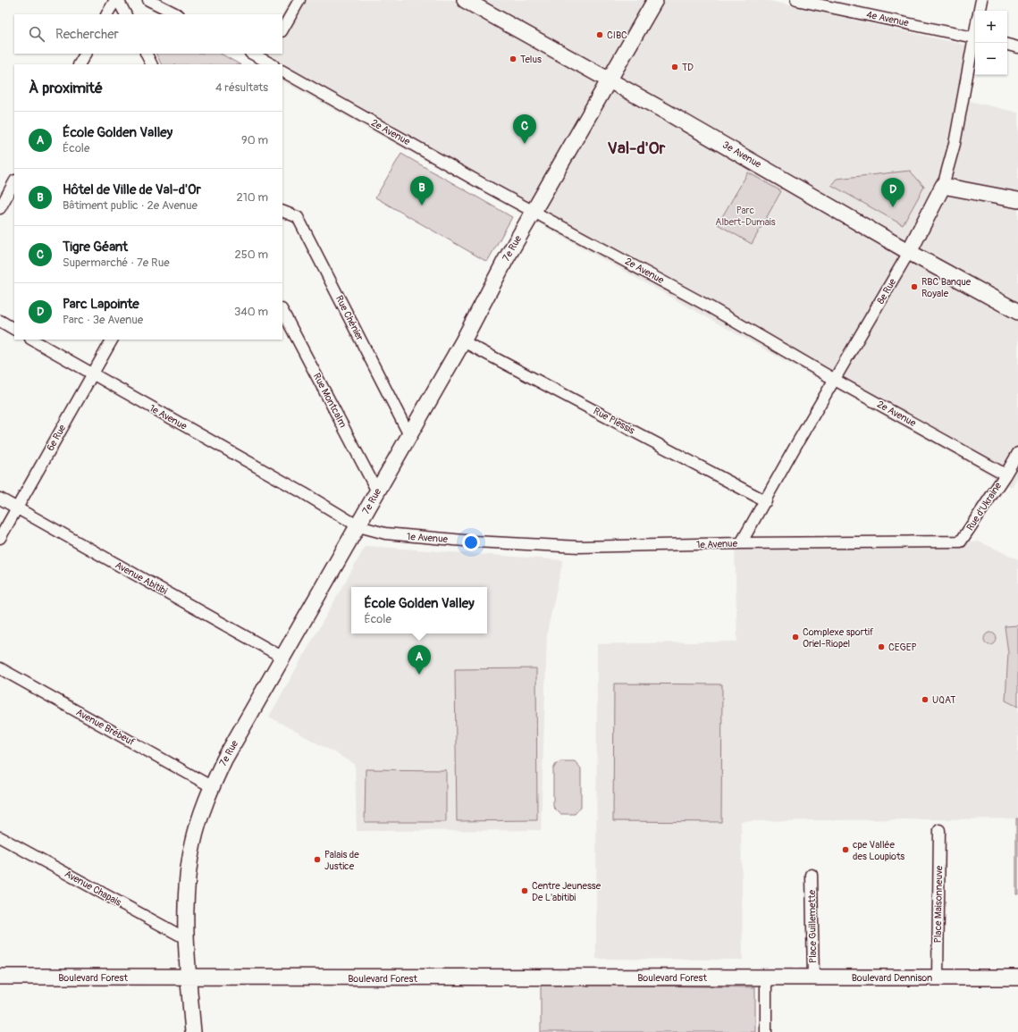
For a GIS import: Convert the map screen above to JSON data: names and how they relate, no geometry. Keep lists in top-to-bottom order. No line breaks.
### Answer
{"streets":{"street":["4e Avenue","2e Avenue","3e Avenue","7e Rue","8e Rue","Rue Chénier","Rue Montcalm","1e Avenue","Rue Plessis","6e Rue","Rue d'Ukraine","Avenue Abitibi","Avenue Brébeuf","Avenue Chapais","Place Maisonneuve","Place Guillemette","Boulevard Forest","Boulevard Dennison"]},"crossings":[["2e Avenue","7e Rue"],["2e Avenue","8e Rue"],["2e Avenue","Rue d'Ukraine"],["3e Avenue","7e Rue"],["3e Avenue","8e Rue"],["7e Rue","Rue Chénier"],["7e Rue","Rue Montcalm"],["7e Rue","1e Avenue"],["7e Rue","Rue Plessis"],["7e Rue","Avenue Abitibi"],["7e Rue","Avenue Brébeuf"],["7e Rue","Avenue Chapais"],["7e Rue","Boulevard Forest"],["8e Rue","1e Avenue"],["8e Rue","Rue Plessis"],["1e Avenue","6e Rue"],["1e Avenue","Rue d'Ukraine"],["6e Rue","Avenue Abitibi"],["Place Maisonneuve","Boulevard Dennison"],["Place Guillemette","Boulevard Dennison"],["Boulevard Forest","Boulevard Dennison"]],"districts":["Val-d'Or"],"parks":["Parc Albert-Dumais"],"places":["CIBC","Telus","TD","RBC Banque Royale","Complexe sportif Oriel-Riopel","CEGEP","UQAT","cpe Vallée des Loupiots","Palais de Justice","Centre Jeunesse De L'abitibi"],"page":{"map_buttons":["+","−"],"search":"Rechercher","heading":["À proximité","4 résultats"],"list":[{"mark":"A","name":"École Golden Valley","note":"École","value":"90 m"},{"mark":"B","name":"Hôtel de Ville de Val-d'Or","note":"Bâtiment public · 2e Avenue","value":"210 m"},{"mark":"C","name":"Tigre Géant","note":"Supermarché · 7e Rue","value":"250 m"},{"mark":"D","name":"Parc Lapointe","note":"Parc · 3e Avenue","value":"340 m"}],"pins":["C","B","D","A"],"popup":["École Golden Valley","École"]}}
